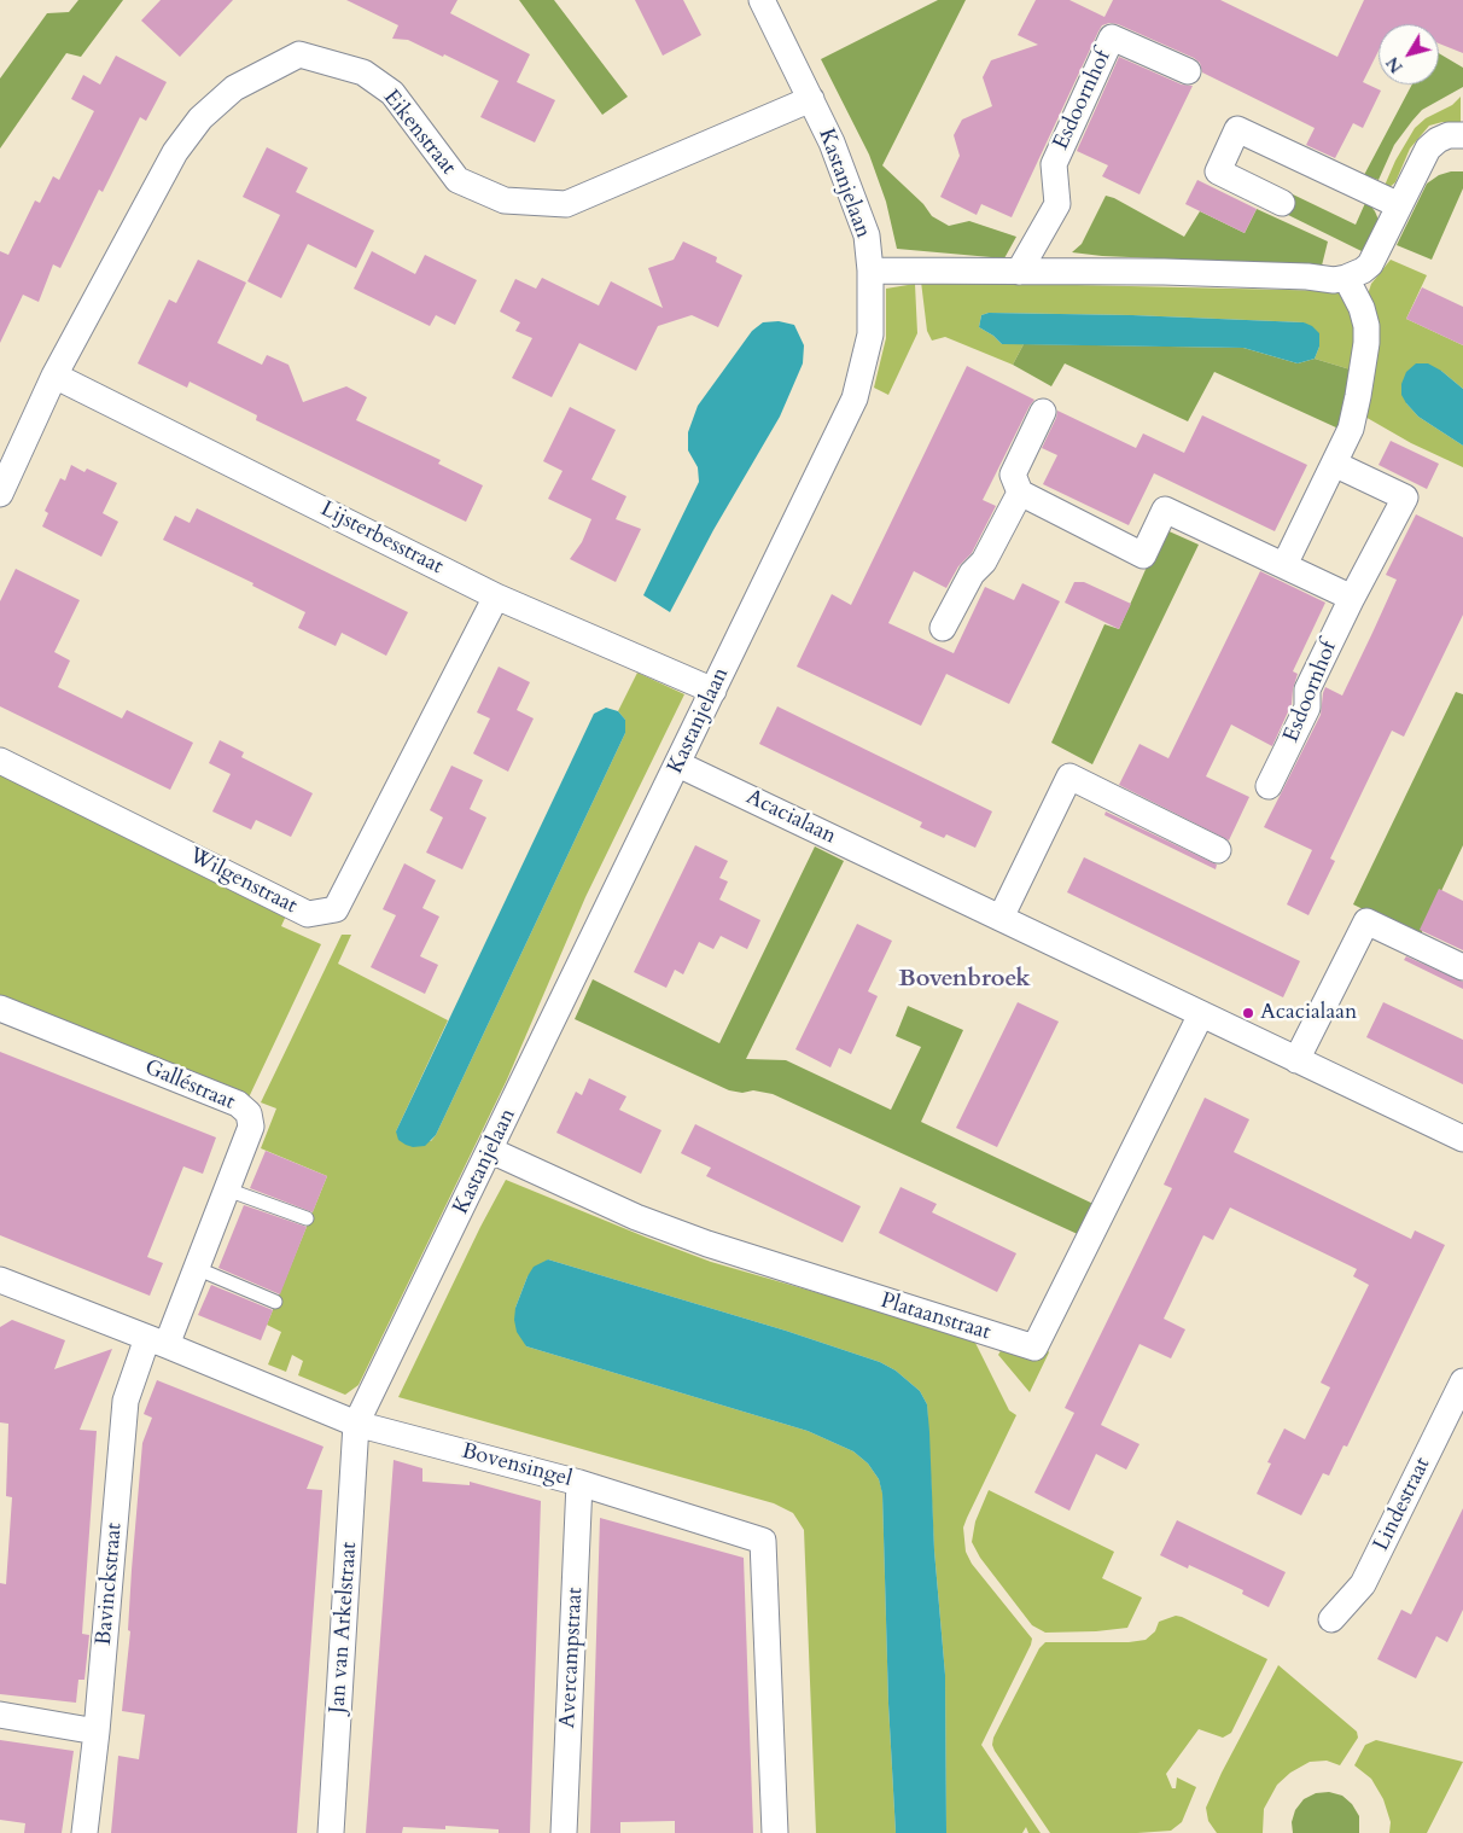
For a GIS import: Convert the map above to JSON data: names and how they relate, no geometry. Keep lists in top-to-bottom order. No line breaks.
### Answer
{"streets":{"street":["Esdoornhof","Eikenstraat","Kastanjelaan","Lijsterbesstraat","Acacialaan","Wilgenstraat","Galléstraat","Plataanstraat","Bovensingel","Lindestraat","Bavinckstraat","Jan van Arkelstraat","Avercampstraat"]},"crossings":[["Eikenstraat","Kastanjelaan"],["Eikenstraat","Lijsterbesstraat"],["Kastanjelaan","Lijsterbesstraat"],["Kastanjelaan","Acacialaan"],["Kastanjelaan","Plataanstraat"],["Kastanjelaan","Bovensingel"],["Kastanjelaan","Jan van Arkelstraat"],["Lijsterbesstraat","Wilgenstraat"],["Acacialaan","Plataanstraat"],["Galléstraat","Bovensingel"],["Galléstraat","Bavinckstraat"],["Bovensingel","Bavinckstraat"],["Bovensingel","Jan van Arkelstraat"],["Bovensingel","Avercampstraat"]],"districts":["Bovenbroek"],"places":["Acacialaan"],"north":"bottom left"}
